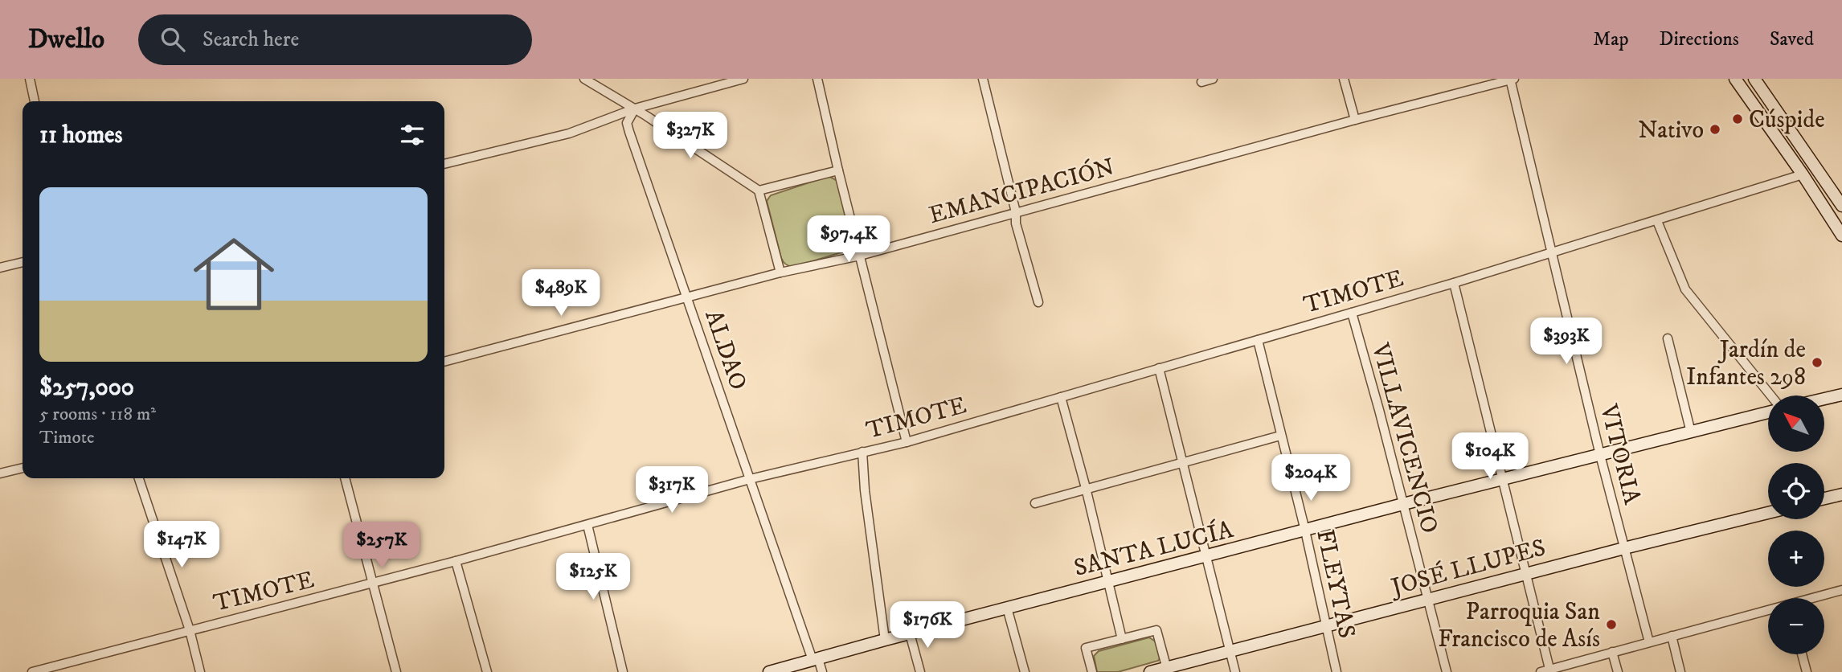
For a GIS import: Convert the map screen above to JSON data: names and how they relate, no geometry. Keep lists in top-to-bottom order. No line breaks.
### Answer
{"streets":{"street":["EMANCIPACIÓN","TIMOTE","ALDAO","VILLAVICENCIO","VITORIA","SANTA LUCÍA","JOSÉ LLUPES","FLEYTAS"]},"crossings":[["EMANCIPACIÓN","ALDAO"],["EMANCIPACIÓN","VITORIA"],["TIMOTE","ALDAO"],["TIMOTE","VILLAVICENCIO"],["TIMOTE","VITORIA"],["TIMOTE","FLEYTAS"],["ALDAO","SANTA LUCÍA"],["VILLAVICENCIO","SANTA LUCÍA"],["VILLAVICENCIO","JOSÉ LLUPES"],["VITORIA","SANTA LUCÍA"],["VITORIA","JOSÉ LLUPES"],["SANTA LUCÍA","FLEYTAS"],["JOSÉ LLUPES","FLEYTAS"]],"places":["Cúspide","Nativo","Jardín de Infantes 298","Parroquia San Francisco de Asís"],"north":"top left","page":{"header":"Dwello","search":"Search here","nav":["Map","Directions","Saved"],"heading":"11 homes","price":["$327K","$97.4K","$489K","$393K","$104K","$204K","$317K","$147K","$257K","$125K","$176K"],"list":[{"name":"$257,000","note":"5 rooms · 118 m² · Timote"}],"map_buttons":["+","−"]}}
